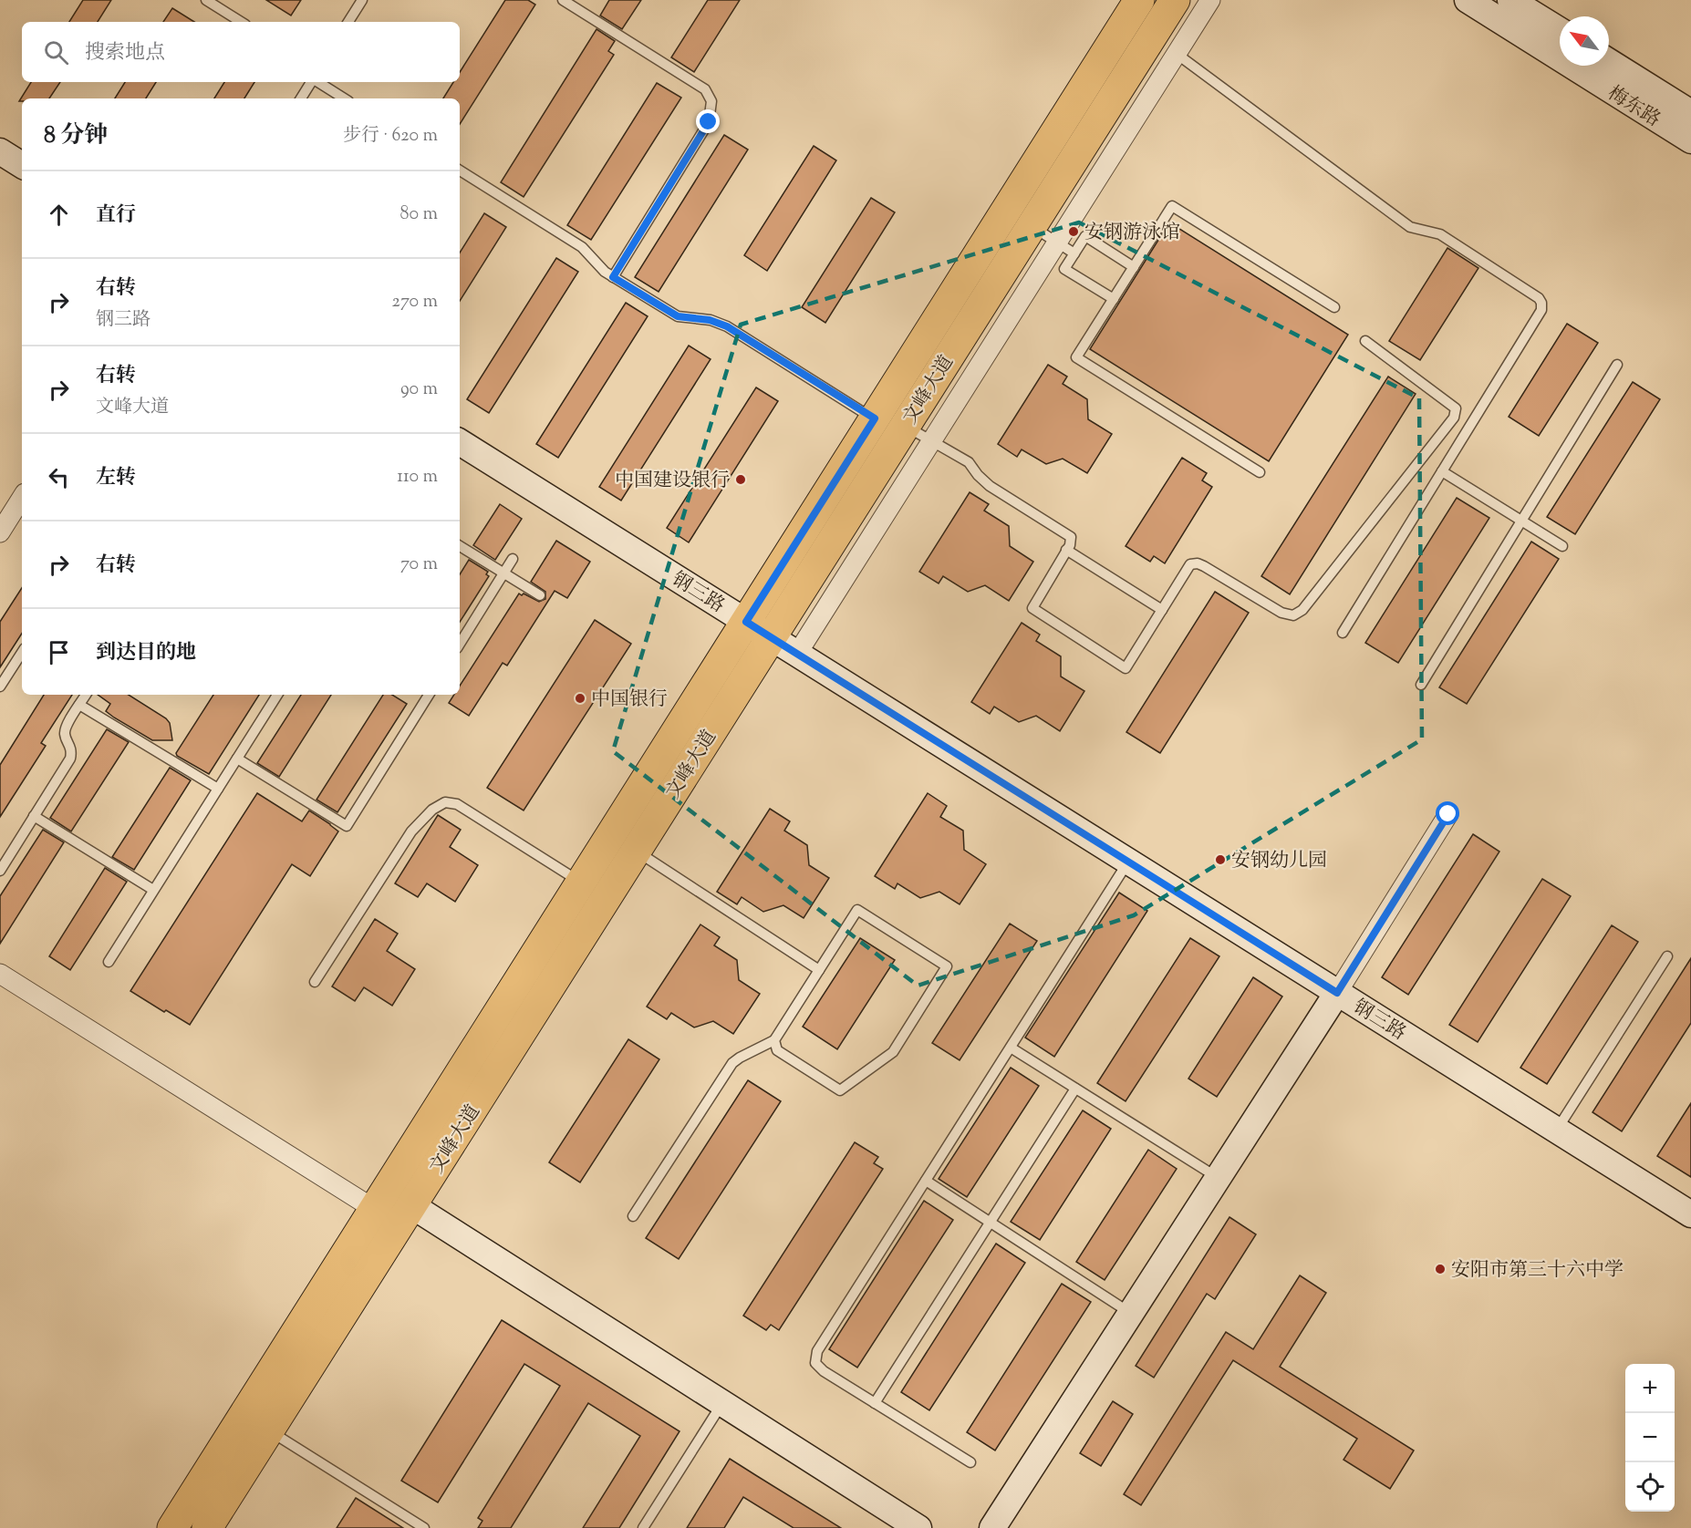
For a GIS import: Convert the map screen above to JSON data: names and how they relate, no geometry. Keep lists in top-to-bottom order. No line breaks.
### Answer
{"streets":{"main road":["文峰大道"],"street":["梅东路","钢三路"]},"crossings":[["文峰大道","钢三路"]],"places":["安钢游泳馆","中国建设银行","中国银行","安钢幼儿园","安阳市第三十六中学"],"north":"top left","page":{"search":"搜索地点","heading":["8 分钟","步行 · 620 m"],"list":[["直行","80 m"],["右转","钢三路","270 m"],["右转","文峰大道","90 m"],["左转","110 m"],["右转","70 m"],"到达目的地"],"map_buttons":["+","−"]}}
